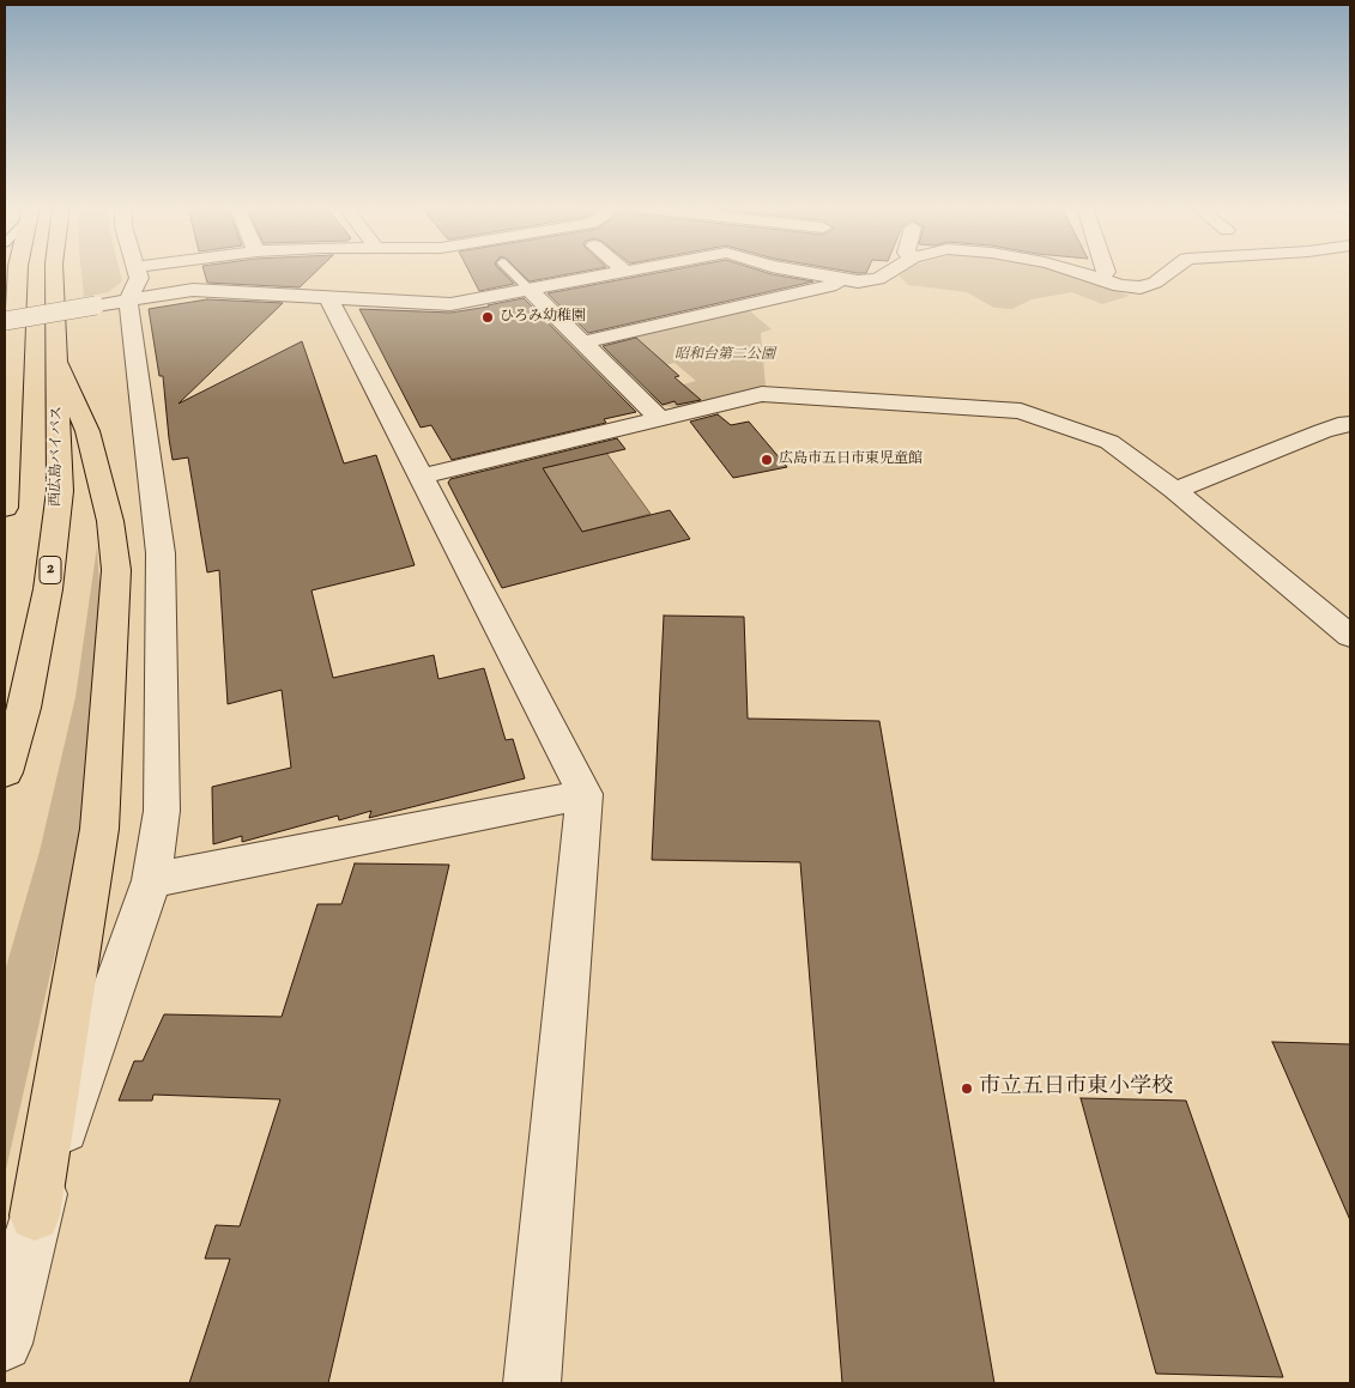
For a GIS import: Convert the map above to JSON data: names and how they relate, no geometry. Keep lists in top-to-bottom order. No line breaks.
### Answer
{"streets":{"highway":["西広島バイパス","2"]},"parks":["昭和台第二公園"],"places":["ひろみ幼稚園","広島市五日市東児童館","市立五日市東小学校"]}
